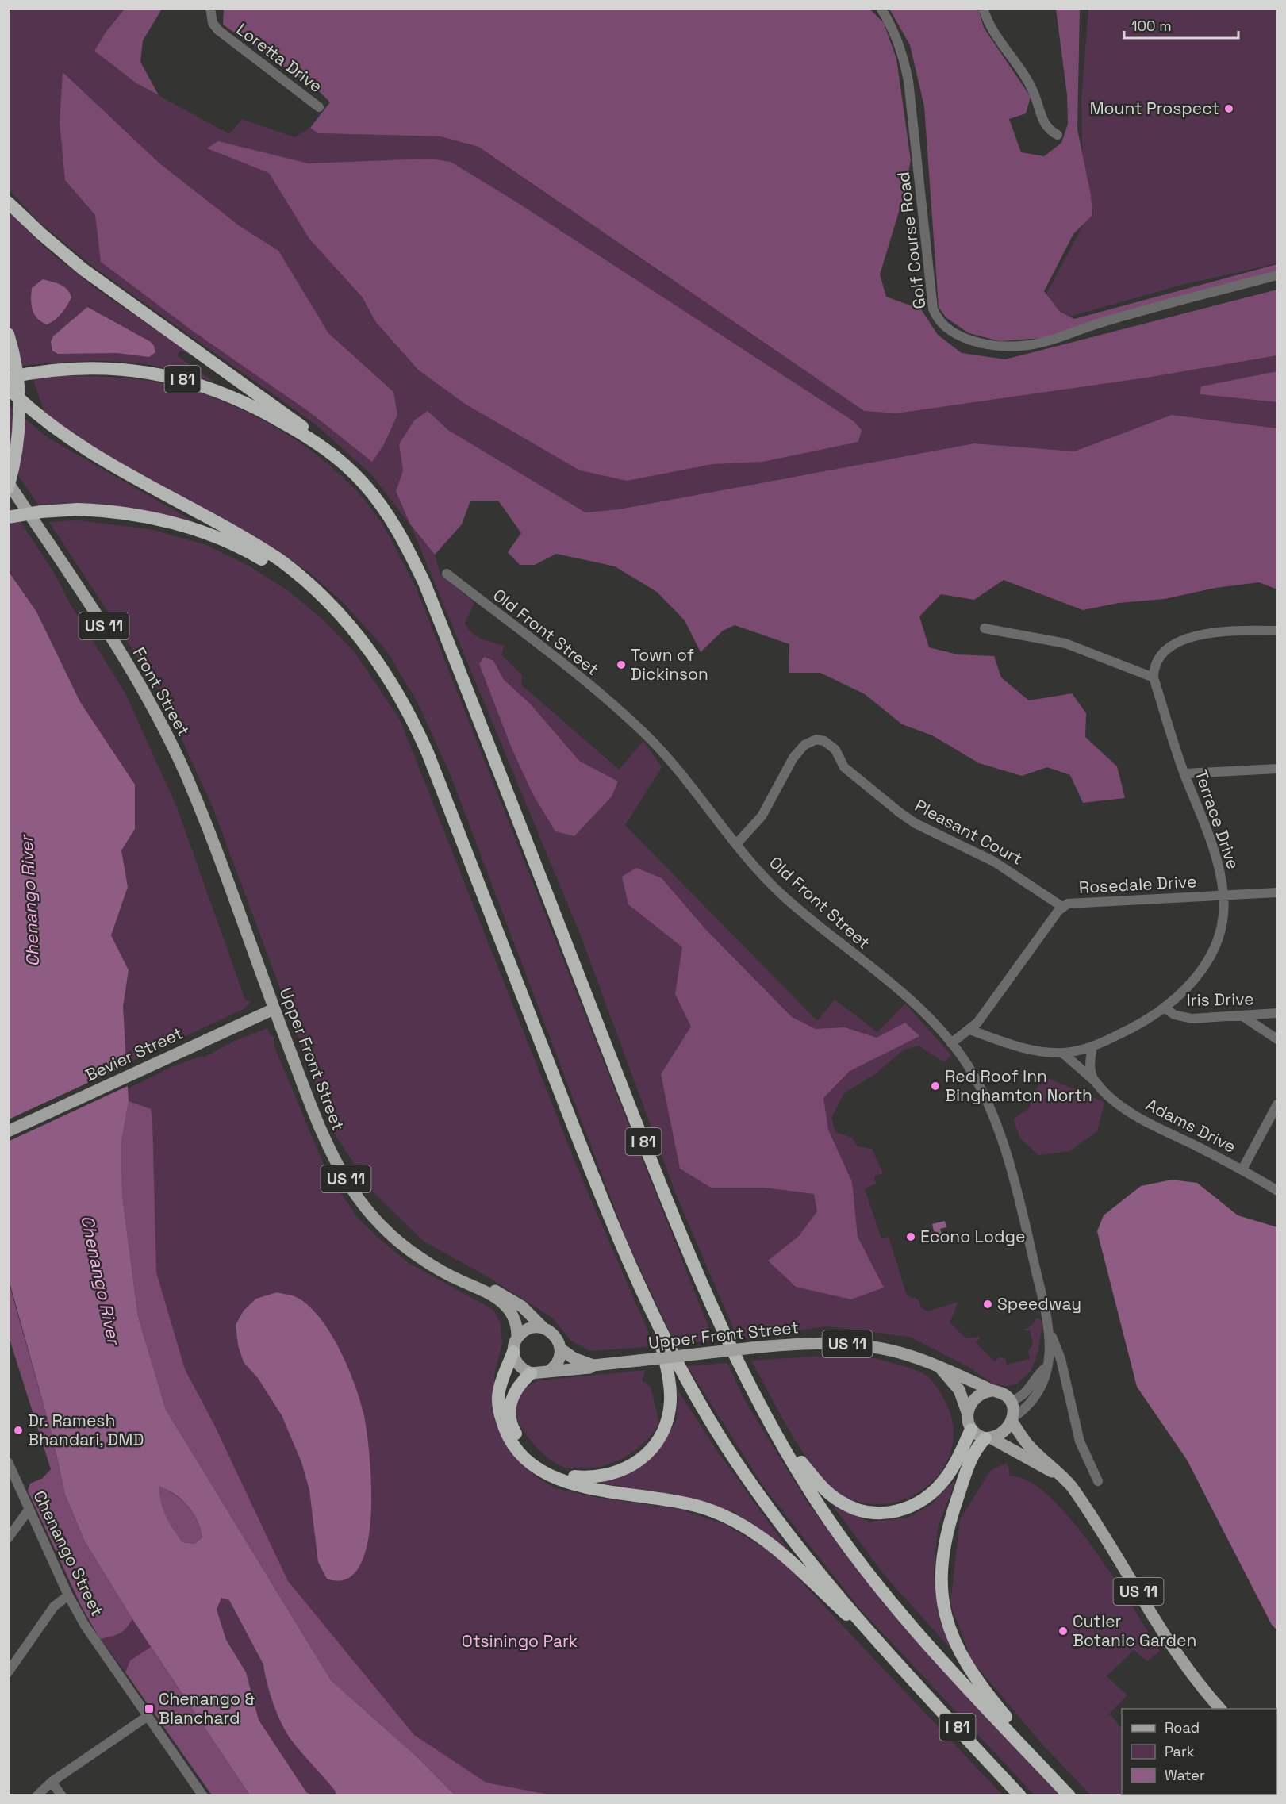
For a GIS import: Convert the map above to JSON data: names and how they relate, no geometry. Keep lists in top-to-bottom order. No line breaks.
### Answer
{"streets":{"highway":["I 81"],"main road":["US 11","Front Street","Bevier Street","Upper Front Street"],"street":["Loretta Drive","Golf Course Road","Old Front Street","Terrace Drive","Pleasant Court","Rosedale Drive","Iris Drive","Adams Drive","Chenango Street"]},"crossings":[["US 11","Old Front Street"],["US 11","Upper Front Street"],["Old Front Street","Pleasant Court"],["Old Front Street","Rosedale Drive"],["Old Front Street","Upper Front Street"],["Front Street","Upper Front Street"],["Terrace Drive","Rosedale Drive"],["Terrace Drive","Iris Drive"],["Terrace Drive","Adams Drive"],["Pleasant Court","Rosedale Drive"],["Bevier Street","Upper Front Street"]],"water":["Chenango River"],"parks":["Otsiningo Park"],"places":{"other":["Mount Prospect","Town of Dickinson","Red Roof Inn Binghamton North","Econo Lodge","Speedway","Dr. Ramesh Bhandari, DMD","Cutler Botanic Garden"],"transit":["Chenango & Blanchard"]},"legend":["Road","Park","Water"],"scale_bar":"100 m"}
